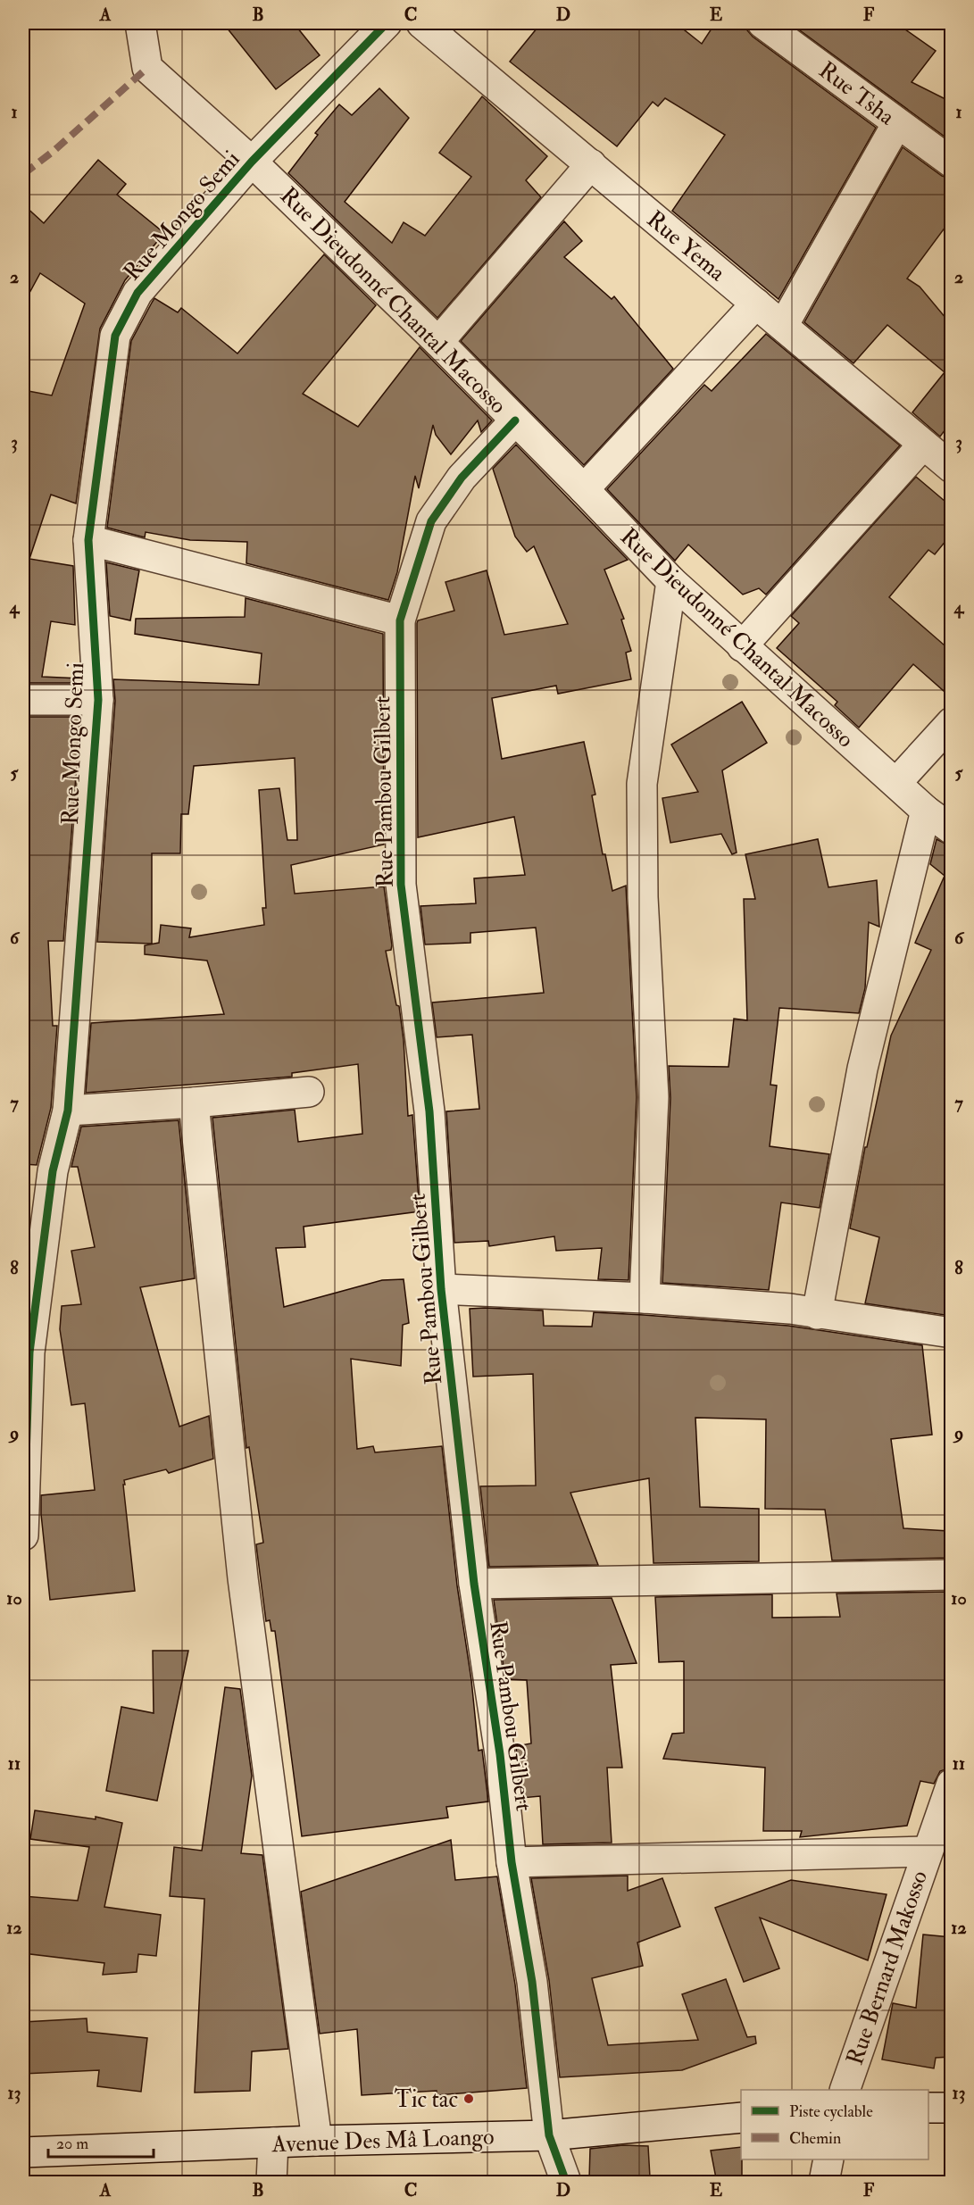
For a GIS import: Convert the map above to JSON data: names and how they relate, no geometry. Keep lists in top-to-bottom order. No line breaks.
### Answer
{"streets":{"street":["Rue Tsha","Rue Mongo Semi","Rue Yema","Rue Dieudonné Chantal Macosso","Rue Pambou Gilbert","Rue Bernard Makosso","Avenue Des Mâ Loango"]},"crossings":[["Rue Mongo Semi","Rue Dieudonné Chantal Macosso"],["Rue Dieudonné Chantal Macosso","Rue Pambou Gilbert"],["Rue Pambou Gilbert","Avenue Des Mâ Loango"]],"places":["Tic tac"],"legend":["Piste cyclable","Chemin"],"scale_bar":"20 m","grid":{"columns":["A","B","C","D","E","F"],"rows":["1","2","3","4","5","6","7","8","9","10","11","12","13"]}}
